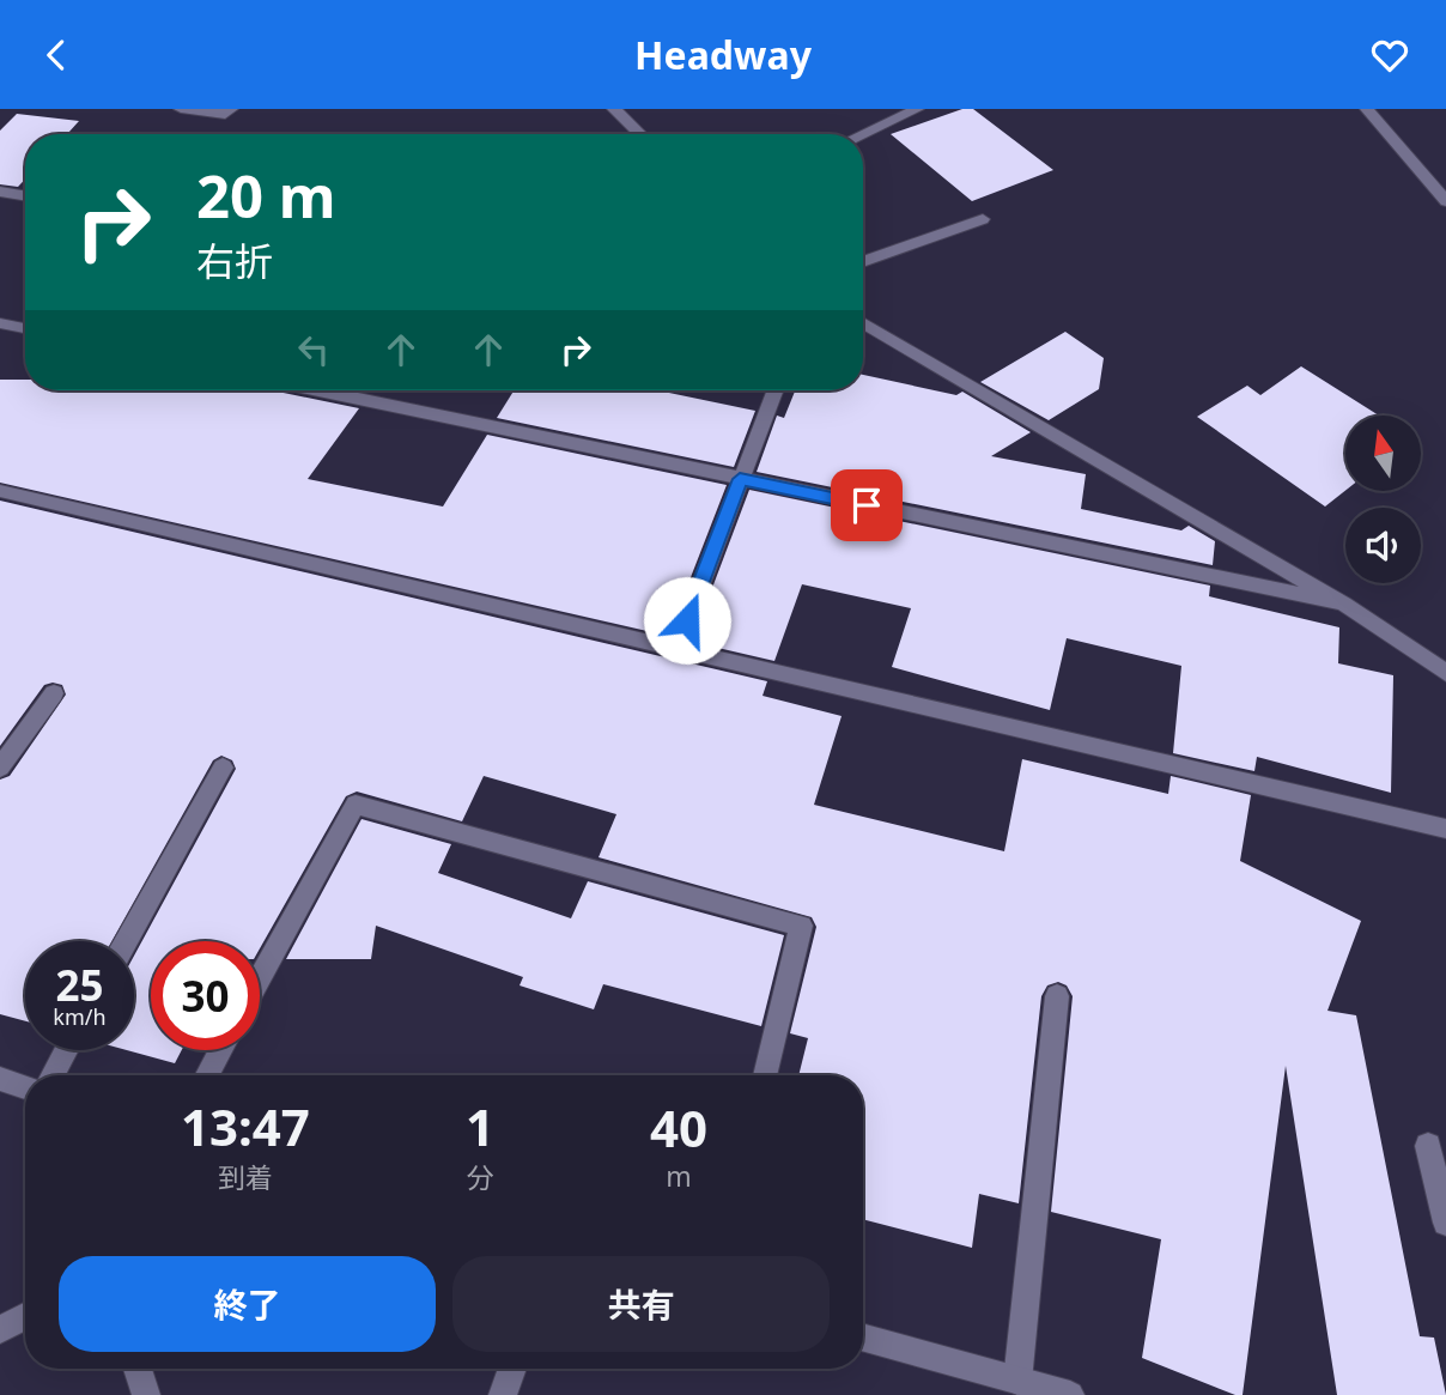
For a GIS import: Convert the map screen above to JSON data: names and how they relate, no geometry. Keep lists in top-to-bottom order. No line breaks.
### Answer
{"north":"top","page":{"header":"Headway","turn":["20 m","右折"],"speed":"25 km/h","limit":"30","eta":["13:47","到着","1","分","40","m"],"buttons":["終了","共有"]}}
